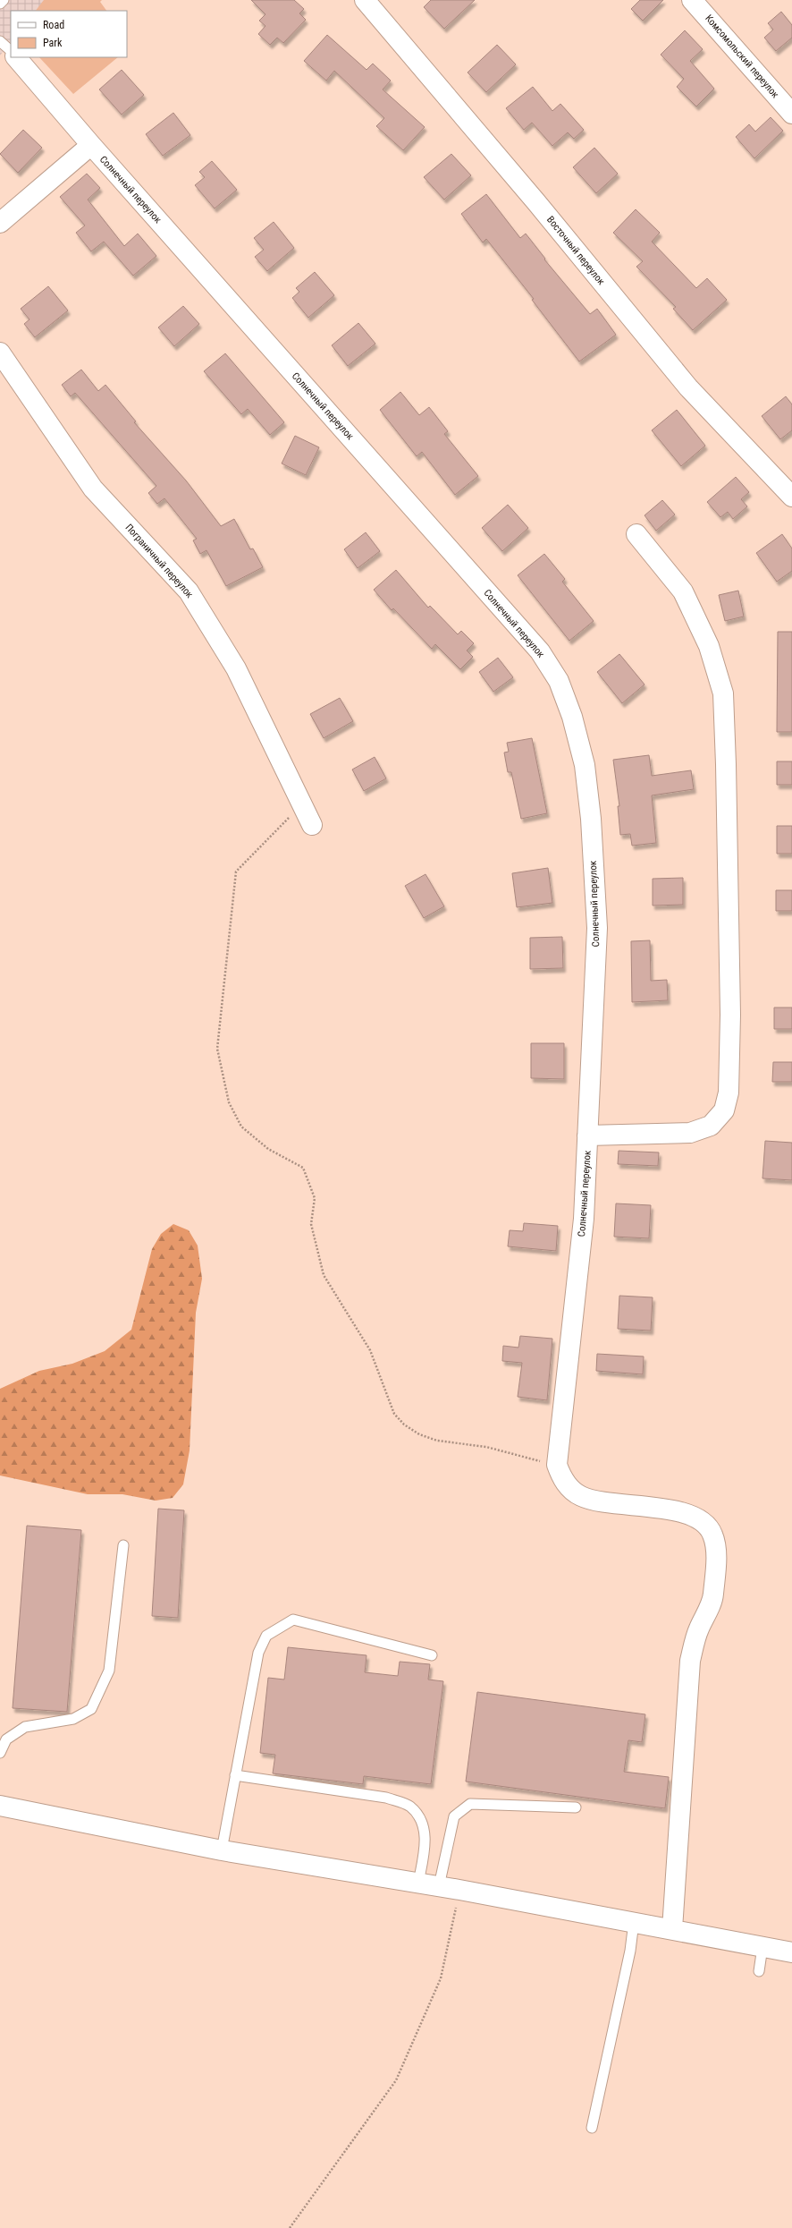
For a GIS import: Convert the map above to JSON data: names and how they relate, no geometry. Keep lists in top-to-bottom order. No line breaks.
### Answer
{"streets":{"street":["Комсомольский переулок","Солнечный переулок","Восточный переулок","Пограничный переулок"]},"legend":["Road","Park"]}
